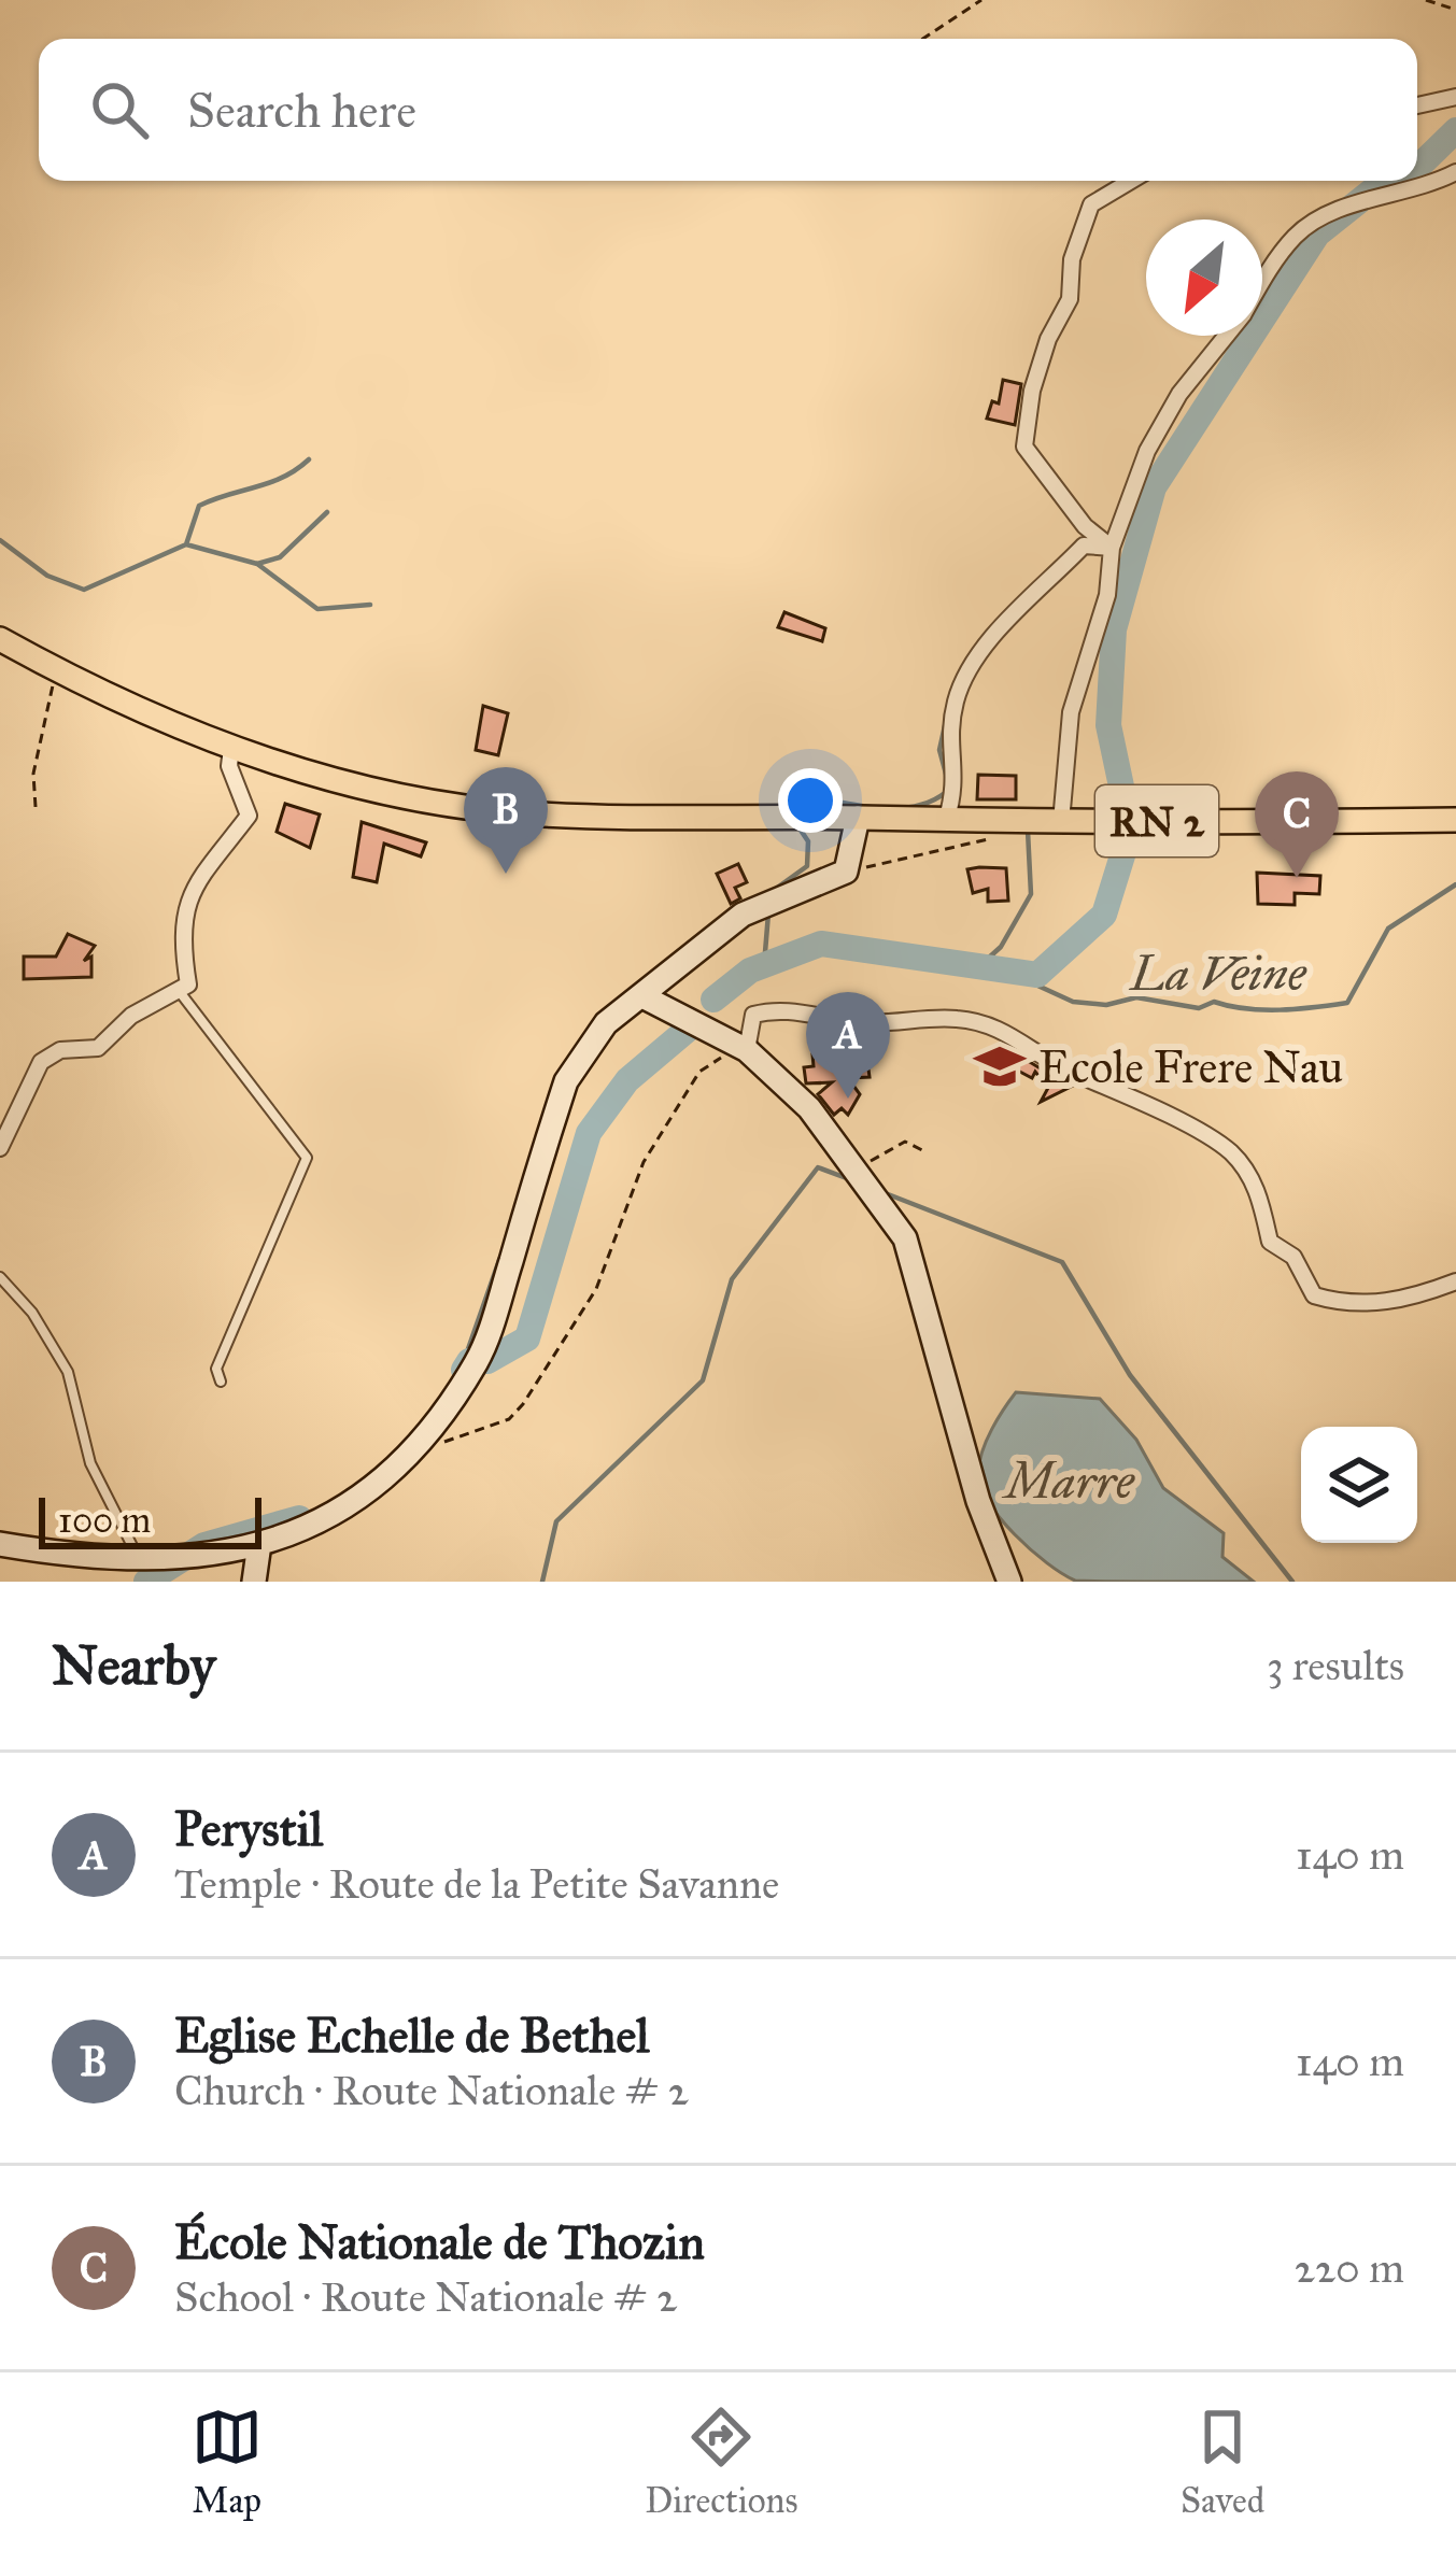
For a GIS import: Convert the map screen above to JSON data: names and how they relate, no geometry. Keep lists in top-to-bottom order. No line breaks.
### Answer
{"streets":{"main road":["RN 2"]},"water":["La Veine","Marre"],"places":{"school or university":["Ecole Frere Nau"]},"scale_bar":"100 m","north":"bottom left","page":{"search":"Search here","pins":["B","C","A"],"scale":"100 m","heading":["Nearby","3 results"],"list":[{"mark":"A","name":"Perystil","note":"Temple · Route de la Petite Savanne","value":"140 m"},{"mark":"B","name":"Eglise Echelle de Bethel","note":"Church · Route Nationale # 2","value":"140 m"},{"mark":"C","name":"École Nationale de Thozin","note":"School · Route Nationale # 2","value":"220 m"}],"nav":["Map","Directions","Saved"]}}
